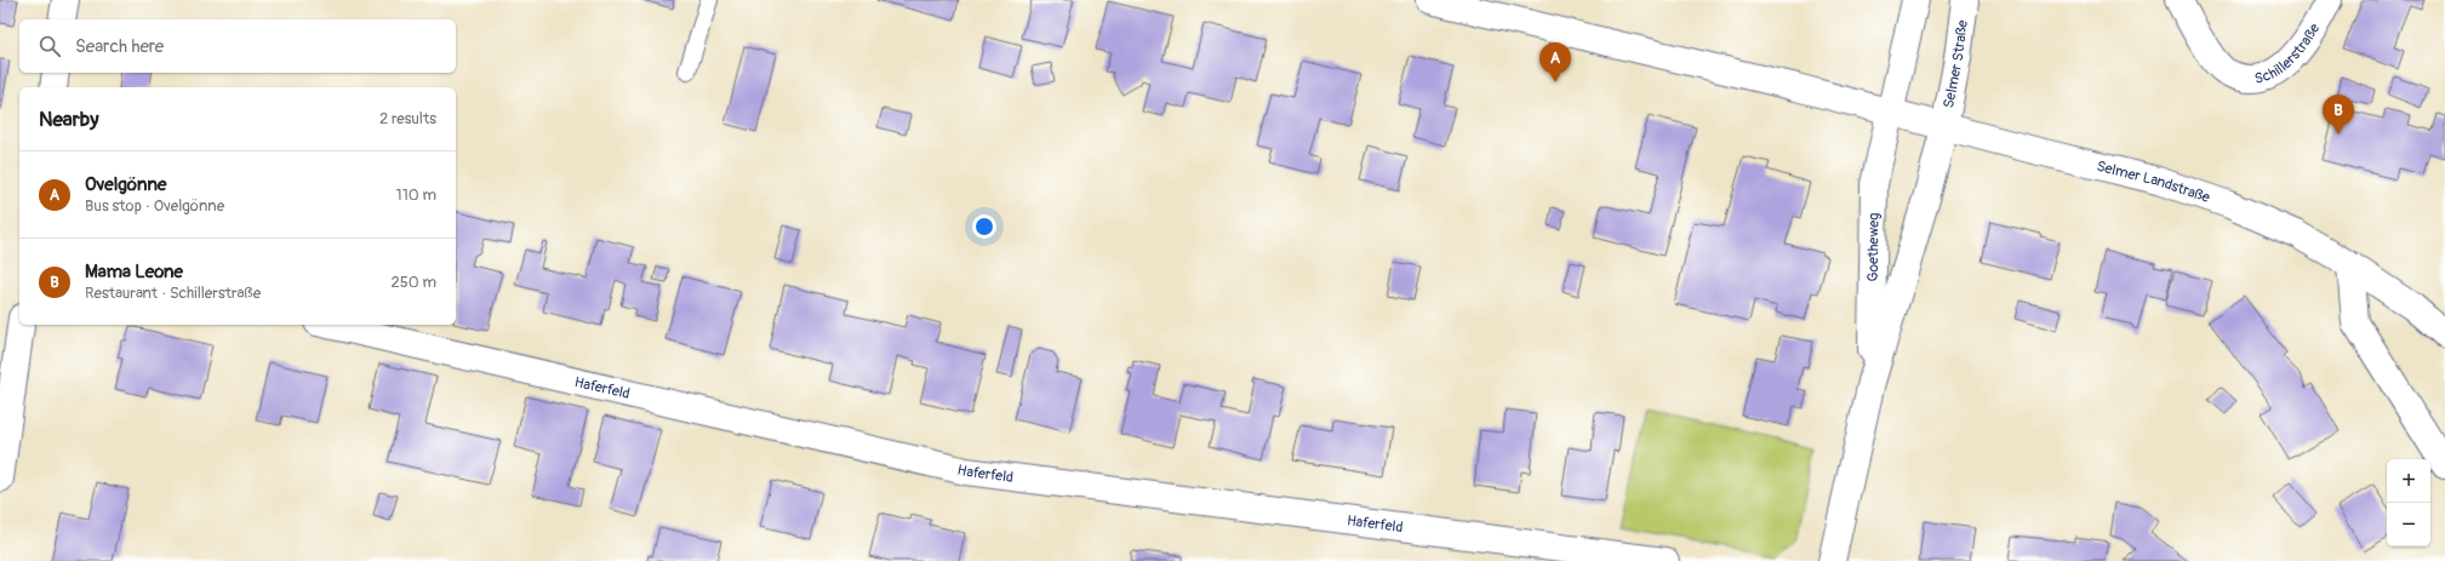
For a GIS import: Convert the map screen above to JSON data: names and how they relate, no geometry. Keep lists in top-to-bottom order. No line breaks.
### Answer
{"streets":{"street":["Schillerstraße","Selmer Straße","Selmer Landstraße","Goetheweg","Haferfeld"]},"crossings":[["Selmer Straße","Selmer Landstraße"],["Selmer Straße","Goetheweg"],["Selmer Landstraße","Goetheweg"]],"page":{"search":"Search here","pins":["A","B"],"heading":["Nearby","2 results"],"list":[{"mark":"A","name":"Ovelgönne","note":"Bus stop · Ovelgönne","value":"110 m"},{"mark":"B","name":"Mama Leone","note":"Restaurant · Schillerstraße","value":"250 m"}],"map_buttons":["+","−"]}}
